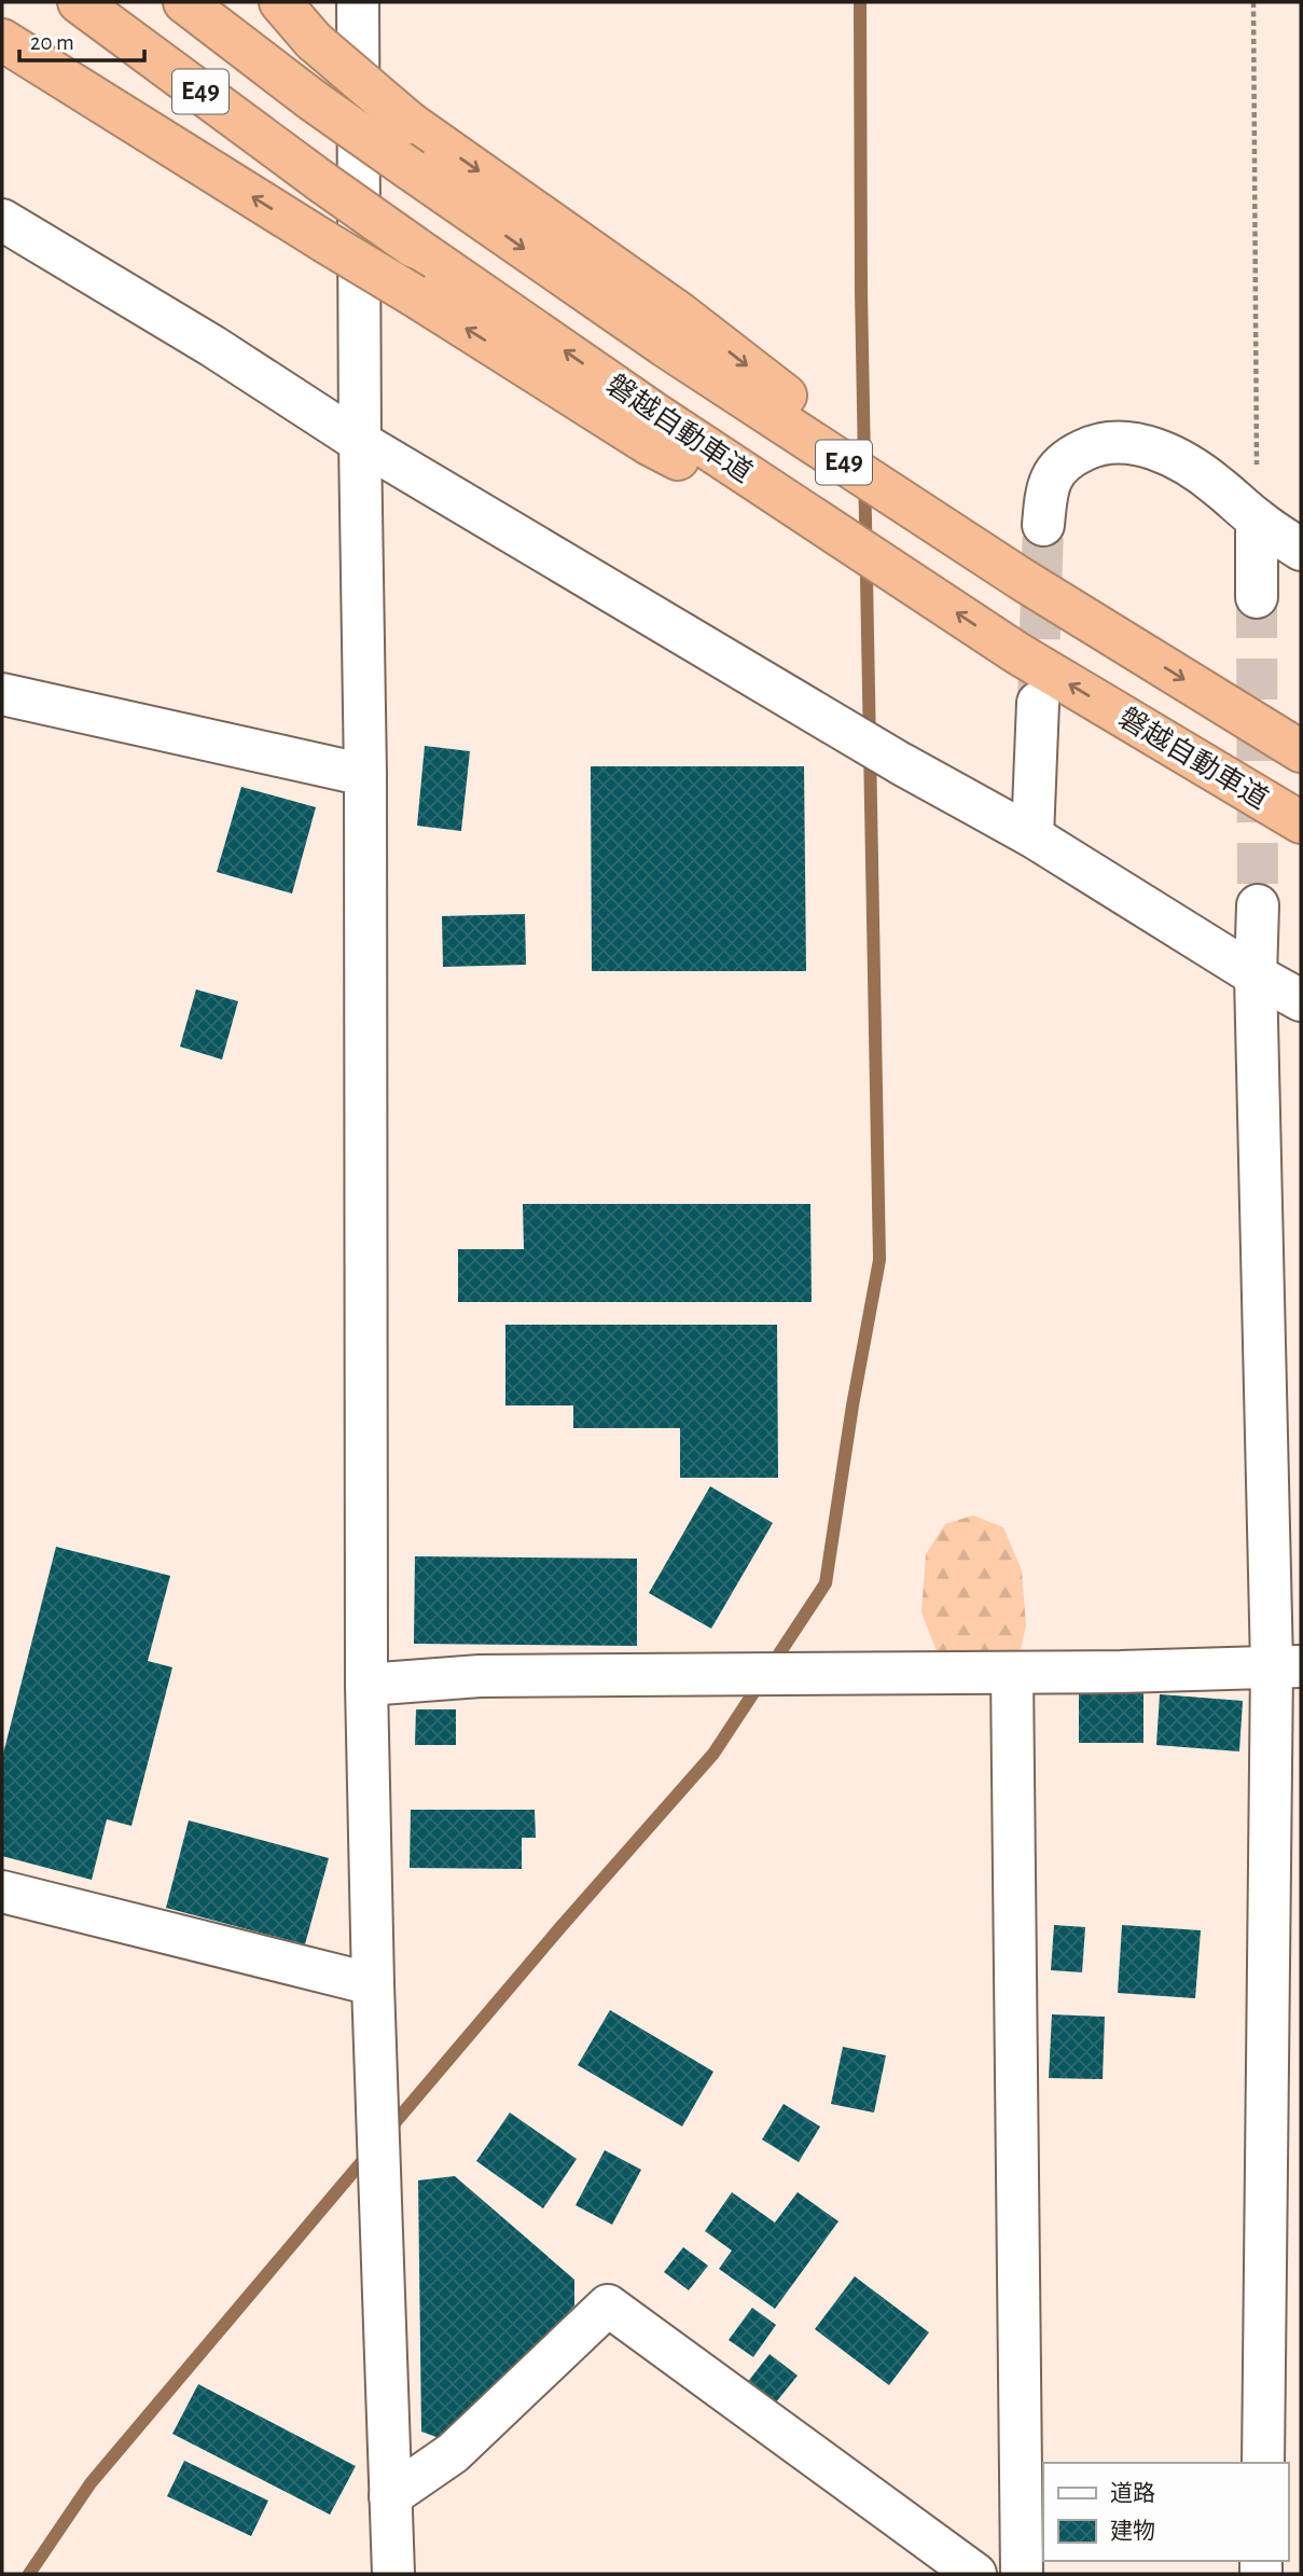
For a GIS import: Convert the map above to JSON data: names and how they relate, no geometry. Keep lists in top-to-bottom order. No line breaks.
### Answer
{"streets":{"highway":["E49","磐越自動車道"]},"legend":["道路","建物"],"scale_bar":"20 m"}
